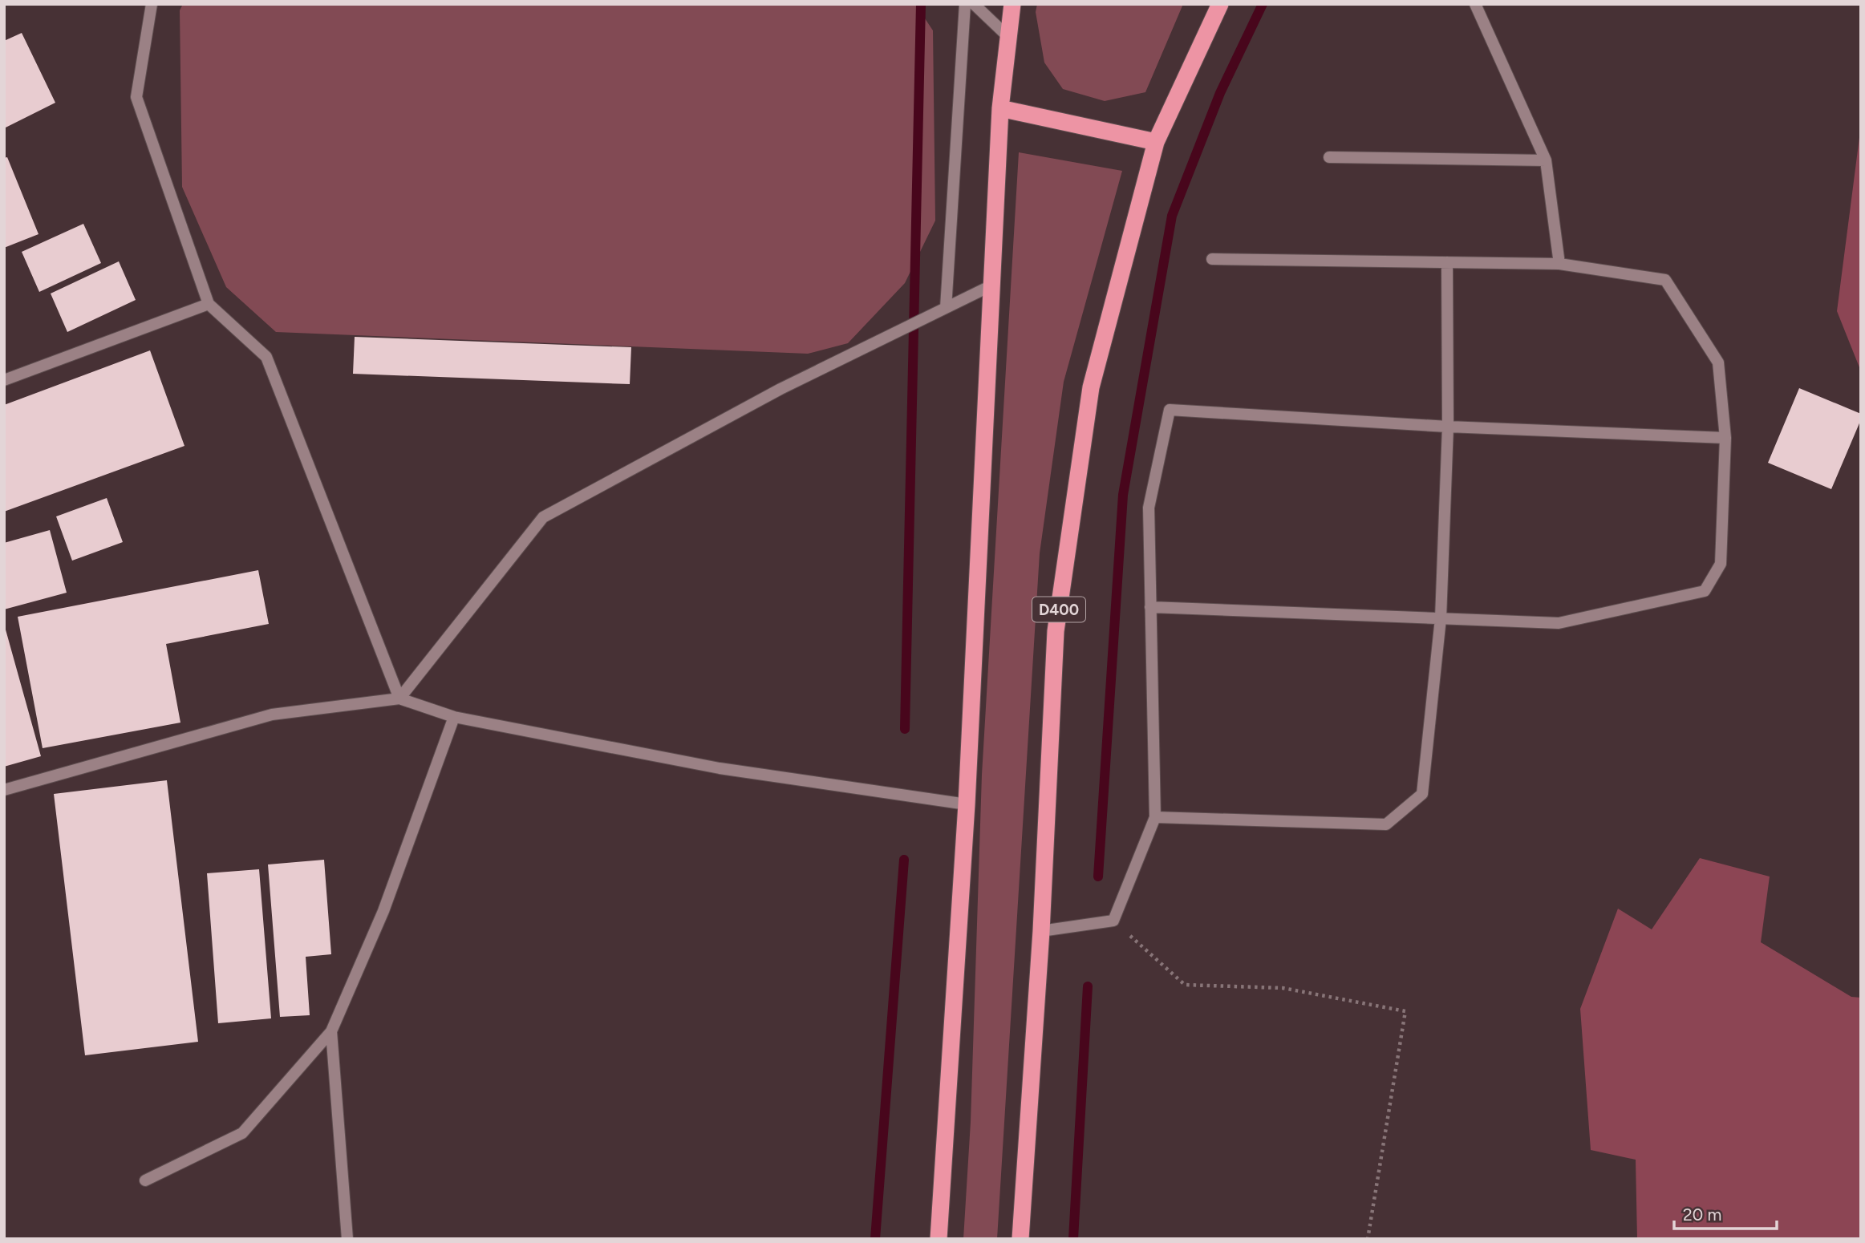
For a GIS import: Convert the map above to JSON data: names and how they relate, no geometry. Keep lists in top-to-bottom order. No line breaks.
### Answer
{"streets":{"highway":["D400"]},"scale_bar":"20 m"}
